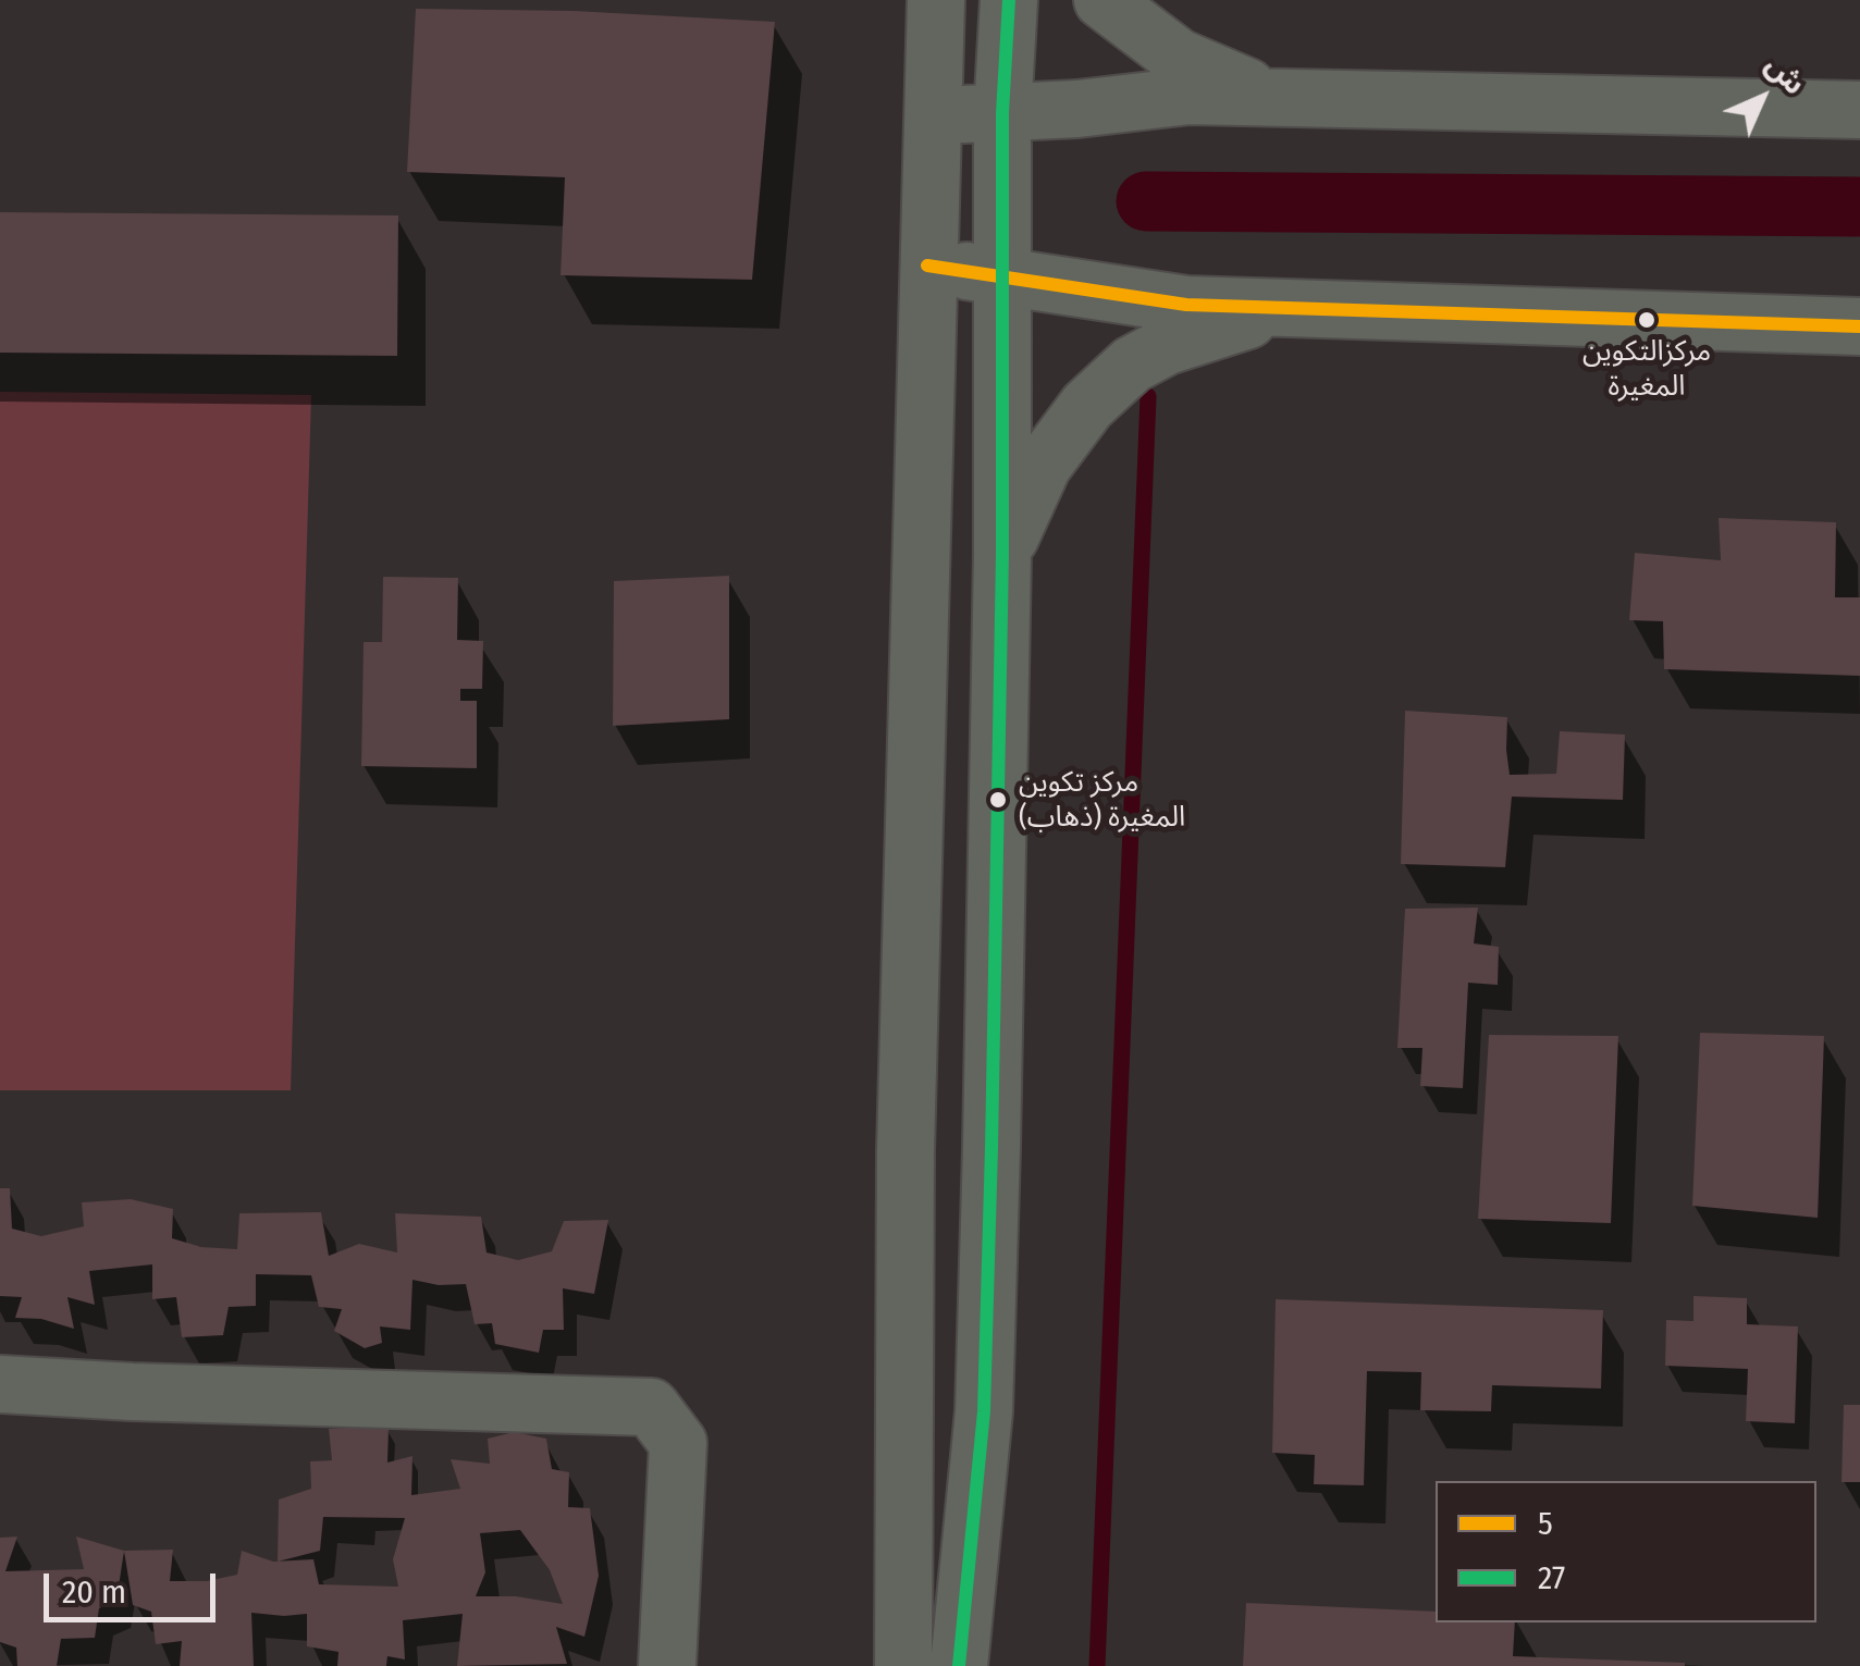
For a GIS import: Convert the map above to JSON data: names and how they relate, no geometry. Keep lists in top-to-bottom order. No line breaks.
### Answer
{"places":["مركزالتكوين المغيرة","مركز تكوين المغيرة (ذهاب)"],"lines":["transit line 27","transit line 5"],"legend":["5","27"],"scale_bar":"20 m","north":"top right"}
